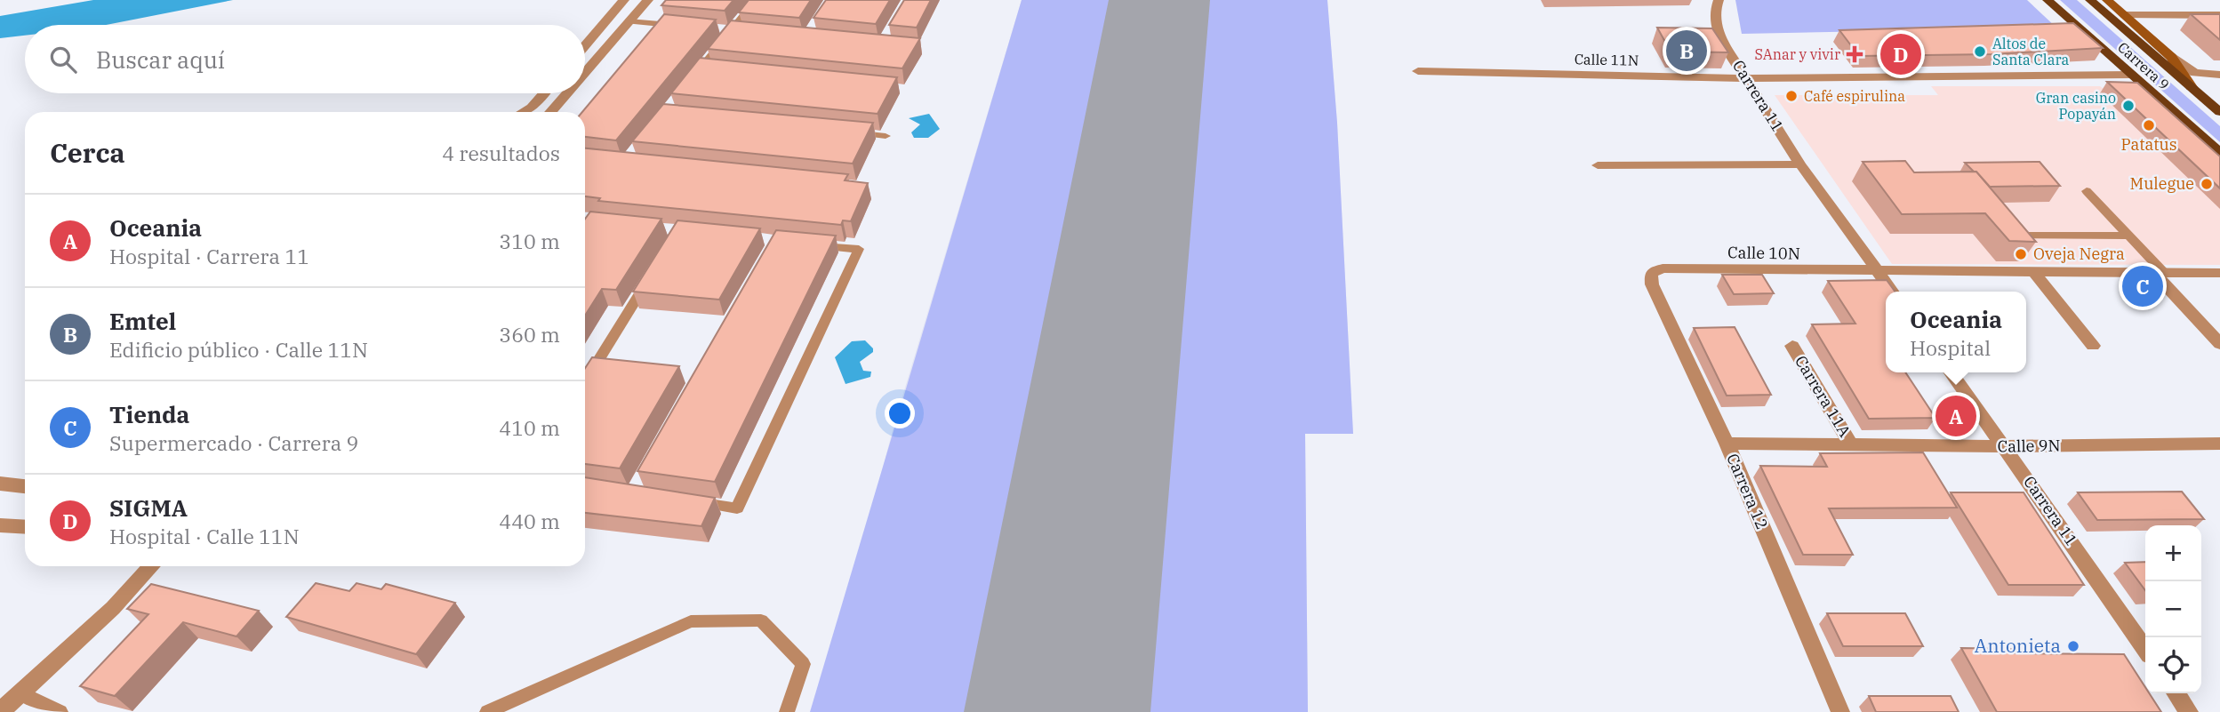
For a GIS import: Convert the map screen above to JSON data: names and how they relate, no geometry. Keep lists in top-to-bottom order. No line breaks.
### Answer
{"streets":{"main road":["Carrera 9"],"street":["Calle 11N","Carrera 11","Calle 10N","Carrera 11A","Calle 9N","Carrera 12"]},"crossings":[["Calle 11N","Carrera 9"],["Calle 11N","Carrera 11"],["Carrera 11","Calle 10N"],["Carrera 11","Calle 9N"],["Calle 10N","Carrera 12"],["Carrera 11A","Calle 9N"],["Calle 9N","Carrera 12"]],"places":{"other":["Altos de Santa Clara","Café espirulina","Gran casino Popayán","Patatus","Mulegue","Oveja Negra","Antonieta"],"health":["SAnar y vivir"]},"page":{"search":"Buscar aquí","pins":["B","D","C","A"],"heading":["Cerca","4 resultados"],"list":[{"mark":"A","name":"Oceania","note":"Hospital · Carrera 11","value":"310 m"},{"mark":"B","name":"Emtel","note":"Edificio público · Calle 11N","value":"360 m"},{"mark":"C","name":"Tienda","note":"Supermercado · Carrera 9","value":"410 m"},{"mark":"D","name":"SIGMA","note":"Hospital · Calle 11N","value":"440 m"}],"popup":["Oceania","Hospital"],"map_buttons":["+","−"]}}
